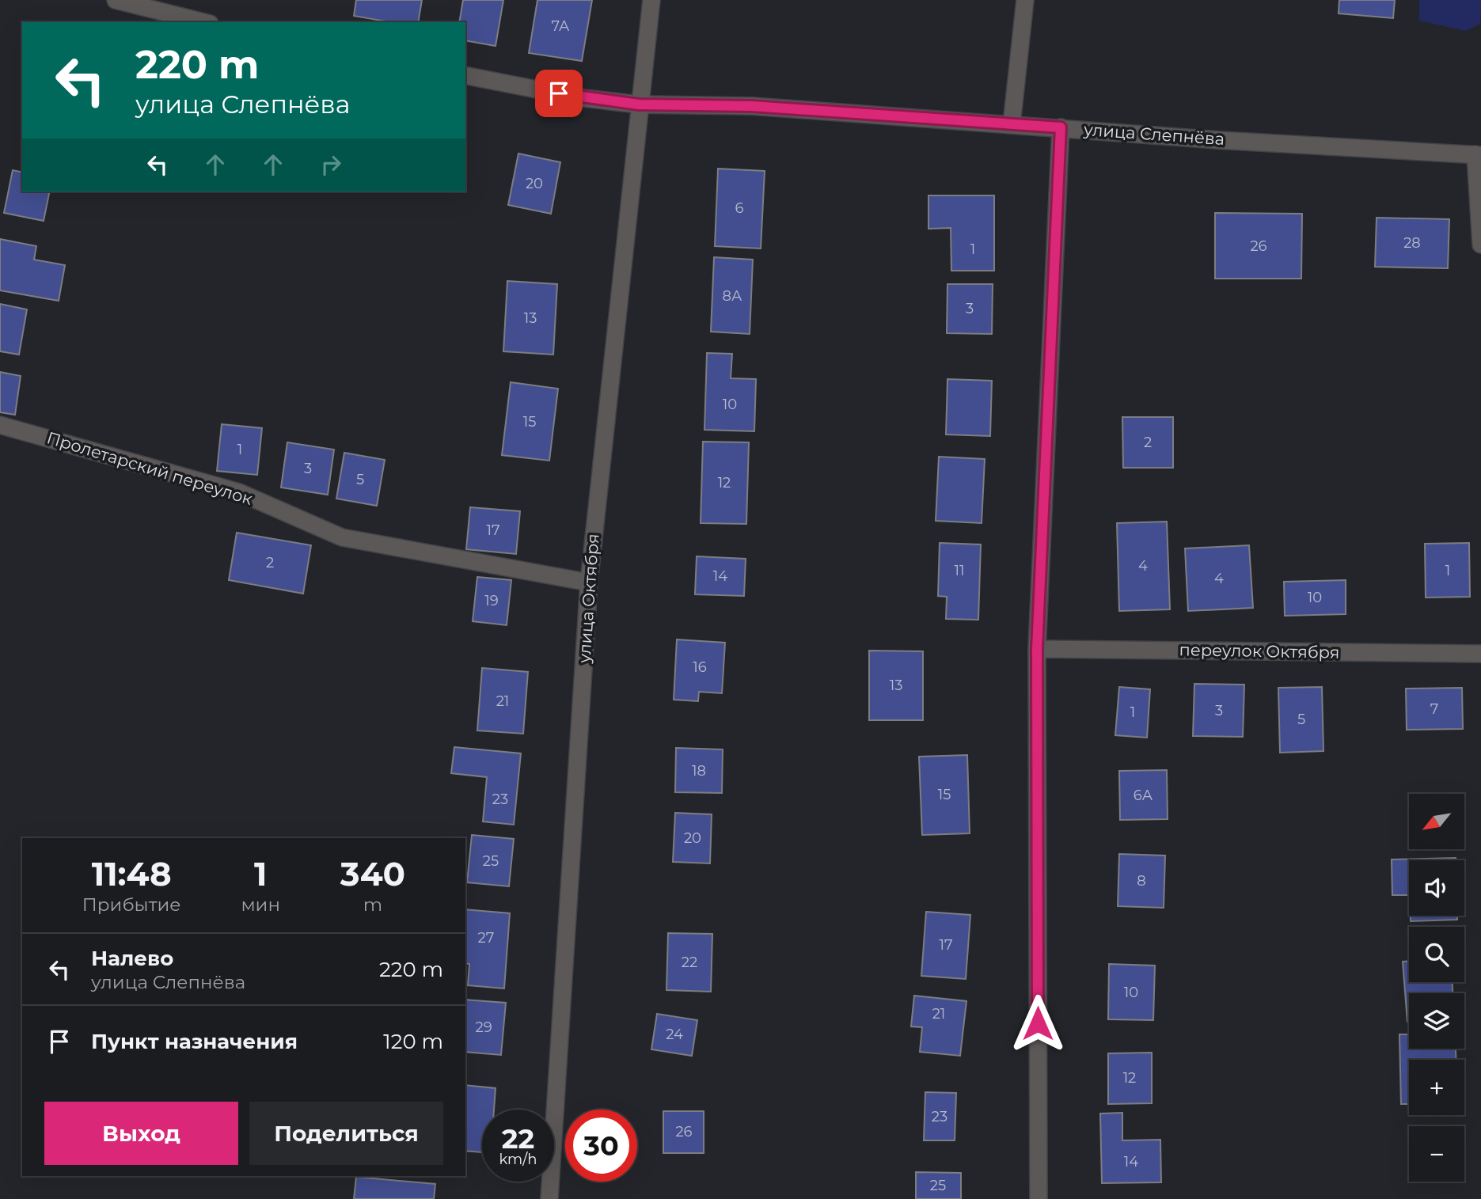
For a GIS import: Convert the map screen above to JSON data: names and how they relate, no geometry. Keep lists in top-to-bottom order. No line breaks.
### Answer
{"streets":{"street":["улица Слепнёва","Пролетарский переулок","улица Октября","переулок Октября"]},"crossings":[["улица Слепнёва","улица Октября"],["Пролетарский переулок","улица Октября"]],"house_numbers":["7А","20","6","28","26","1","8А","3","13","10","15","2","1","3","5","12","17","2","4","11","1","14","4","10","19","16","13","21","7","3","1","5","18","15","6А","23","20","25","8","27","17","22","10","21","29","24","12","23","26","14","25"],"north":"bottom left","page":{"turn":["220 m","улица Слепнёва"],"map_buttons":["+","−"],"eta":["11:48","Прибытие","1","мин","340","m"],"list":[{"name":"Налево","note":"улица Слепнёва","value":"220 m"},{"name":"Пункт назначения","value":"120 m"}],"buttons":["Выход","Поделиться"],"speed":"22 km/h","limit":"30"}}
